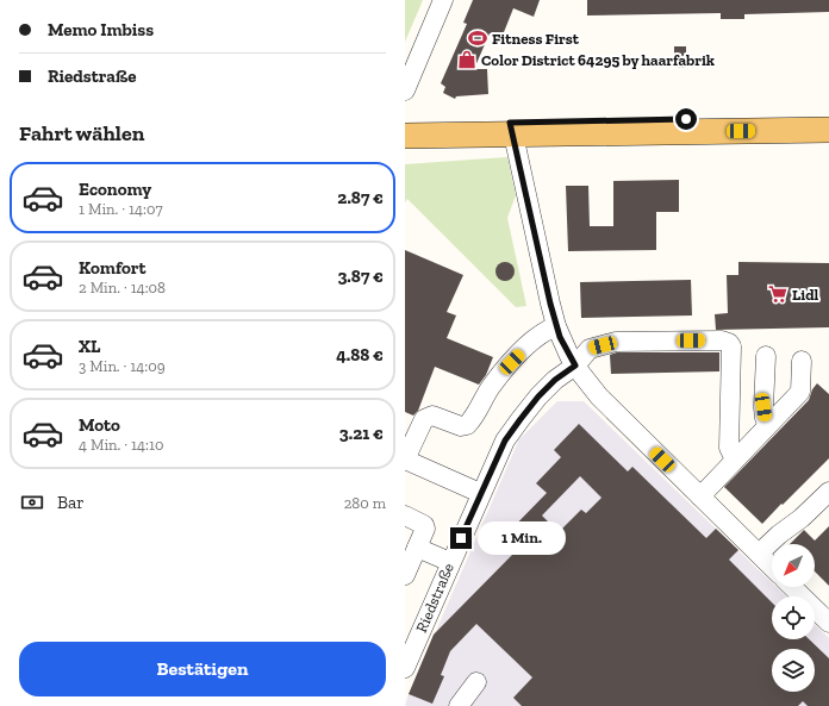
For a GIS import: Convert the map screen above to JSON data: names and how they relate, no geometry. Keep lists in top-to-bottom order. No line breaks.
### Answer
{"streets":{"street":["Riedstraße"]},"places":{"sports":["Fitness First"],"shop":["Color District 64295 by haarfabrik"],"supermarket":["Lidl"]},"north":"bottom left","page":{"banner":["Memo Imbiss","Riedstraße"],"heading":"Fahrt wählen","list":[{"name":"Economy","note":"1 Min. · 14:07","value":"2.87 €"},{"name":"Komfort","note":"2 Min. · 14:08","value":"3.87 €"},{"name":"XL","note":"3 Min. · 14:09","value":"4.88 €"},{"name":"Moto","note":"4 Min. · 14:10","value":"3.21 €"}],"pay":["Bar","280 m"],"bubble":"1 Min.","buttons":"Bestätigen"}}
